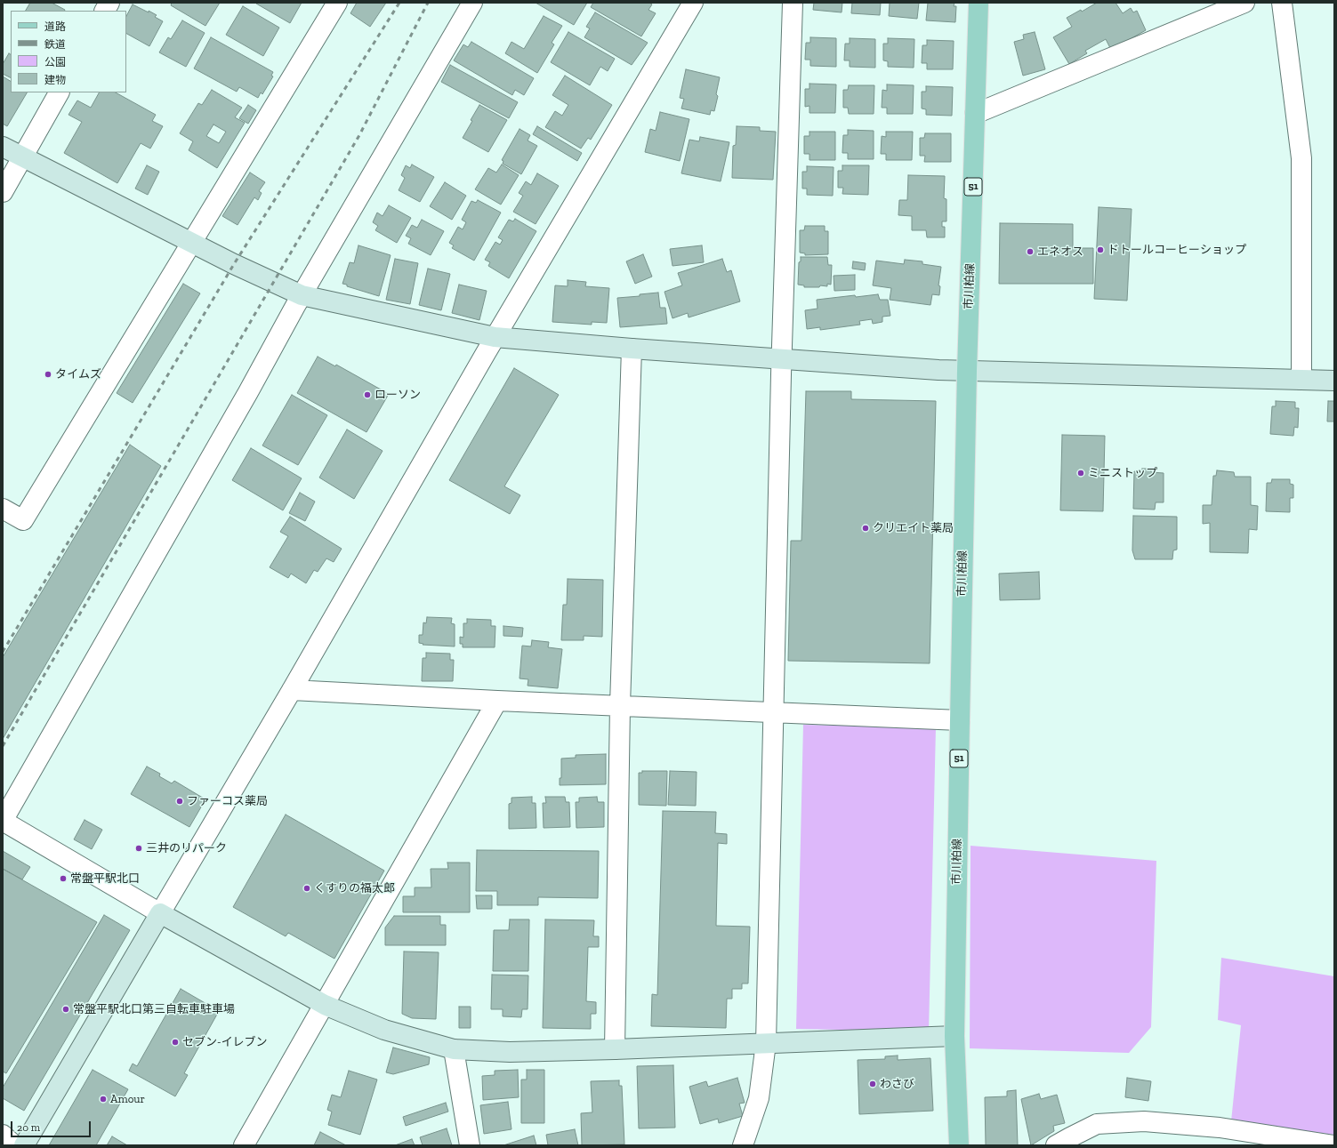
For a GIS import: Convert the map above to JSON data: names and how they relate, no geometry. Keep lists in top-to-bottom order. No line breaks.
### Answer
{"streets":{"main road":["51","市川柏線"]},"places":["ドトールコーヒーショップ","エネオス","タイムズ","ローソン","ミニストップ","クリエイト薬局","ファーコス薬局","三井のリパーク","常盤平駅北口","くすりの福太郎","常盤平駅北口第三自転車駐車場","セブン-イレブン","わさび","Amour"],"legend":["道路","鉄道","公園","建物"],"scale_bar":"20 m"}
